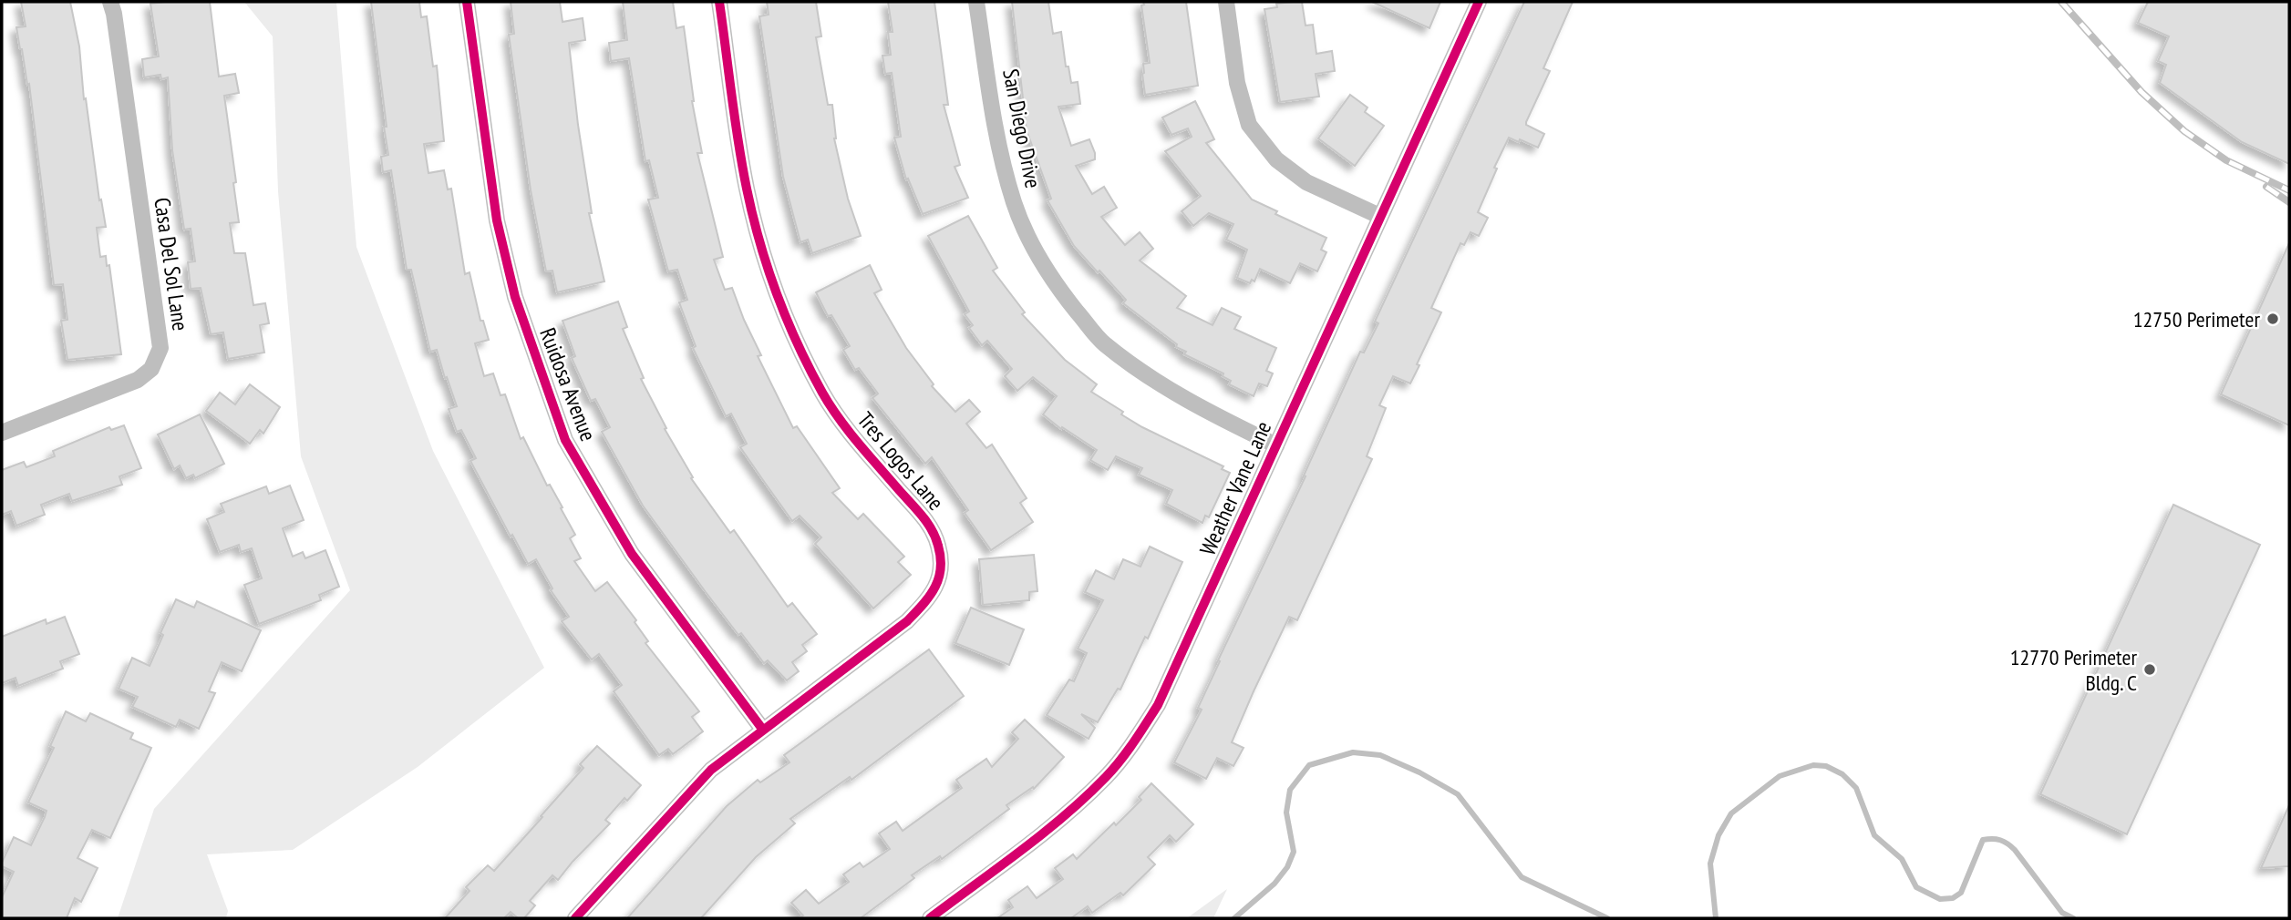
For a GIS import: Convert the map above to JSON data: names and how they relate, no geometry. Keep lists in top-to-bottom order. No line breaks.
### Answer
{"streets":{"street":["San Diego Drive","Casa Del Sol Lane","Ruidosa Avenue","Tres Logos Lane","Weather Vane Lane"]},"crossings":[["San Diego Drive","Weather Vane Lane"],["Ruidosa Avenue","Tres Logos Lane"]],"places":["12750 Perimeter","12770 Perimeter Bldg. C"]}
